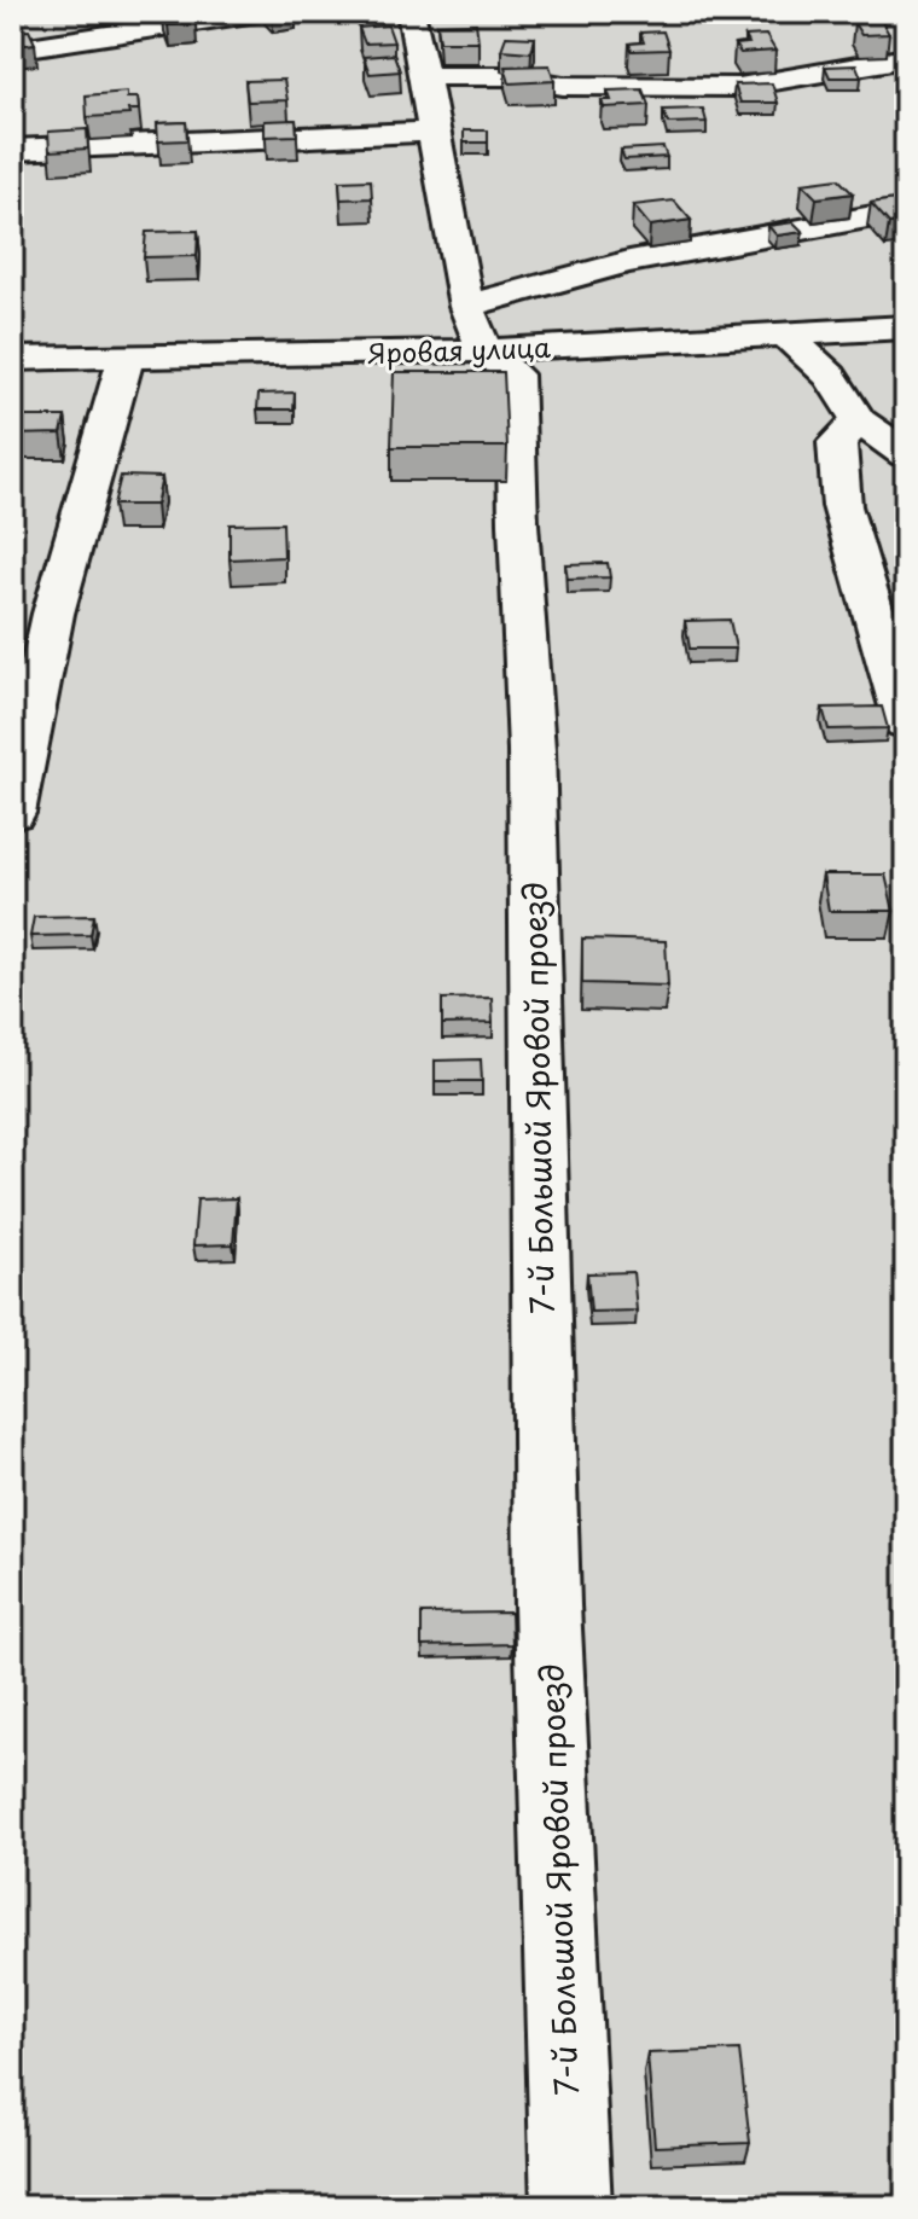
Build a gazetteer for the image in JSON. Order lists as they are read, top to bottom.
{
  "streets": {
    "street": ["Яровая улица", "7-й Большой Яровой проезд"]
  },
  "crossings": [
    ["Яровая улица", "7-й Большой Яровой проезд"]
  ]
}
